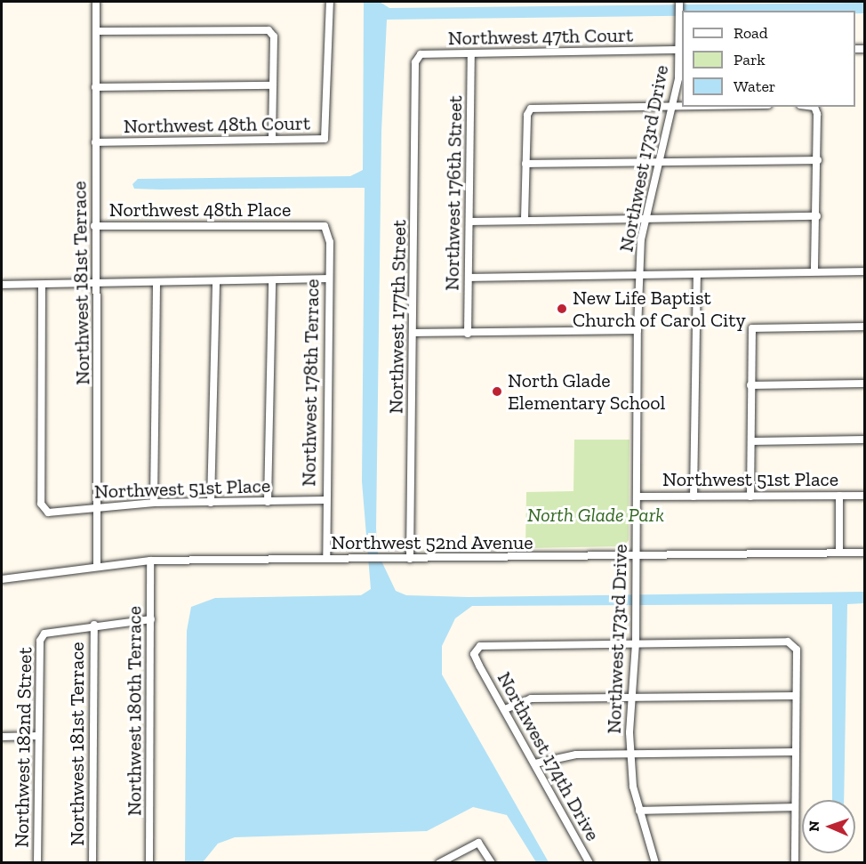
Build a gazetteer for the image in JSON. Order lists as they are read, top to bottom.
{
  "streets": {
    "street": [
      "Northwest 47th Court",
      "Northwest 48th Court",
      "Northwest 173rd Drive",
      "Northwest 176th Street",
      "Northwest 48th Place",
      "Northwest 181st Terrace",
      "Northwest 177th Street",
      "Northwest 178th Terrace",
      "Northwest 51st Place",
      "Northwest 52nd Avenue",
      "Northwest 180th Terrace",
      "Northwest 182nd Street",
      "Northwest 174th Drive"
    ]
  },
  "crossings": [
    ["Northwest 47th Court", "Northwest 173rd Drive"],
    ["Northwest 47th Court", "Northwest 176th Street"],
    ["Northwest 47th Court", "Northwest 177th Street"],
    ["Northwest 48th Court", "Northwest 181st Terrace"],
    ["Northwest 173rd Drive", "Northwest 51st Place"],
    ["Northwest 173rd Drive", "Northwest 52nd Avenue"],
    ["Northwest 173rd Drive", "Northwest 174th Drive"],
    ["Northwest 48th Place", "Northwest 181st Terrace"],
    ["Northwest 48th Place", "Northwest 178th Terrace"],
    ["Northwest 181st Terrace", "Northwest 51st Place"],
    ["Northwest 181st Terrace", "Northwest 52nd Avenue"],
    ["Northwest 181st Terrace", "Northwest 182nd Street"],
    ["Northwest 177th Street", "Northwest 52nd Avenue"],
    ["Northwest 178th Terrace", "Northwest 51st Place"],
    ["Northwest 178th Terrace", "Northwest 52nd Avenue"],
    ["Northwest 52nd Avenue", "Northwest 180th Terrace"]
  ],
  "parks": ["North Glade Park"],
  "places": ["New Life Baptist Church of Carol City", "North Glade Elementary School"],
  "legend": ["Road", "Park", "Water"],
  "north": "left"
}
